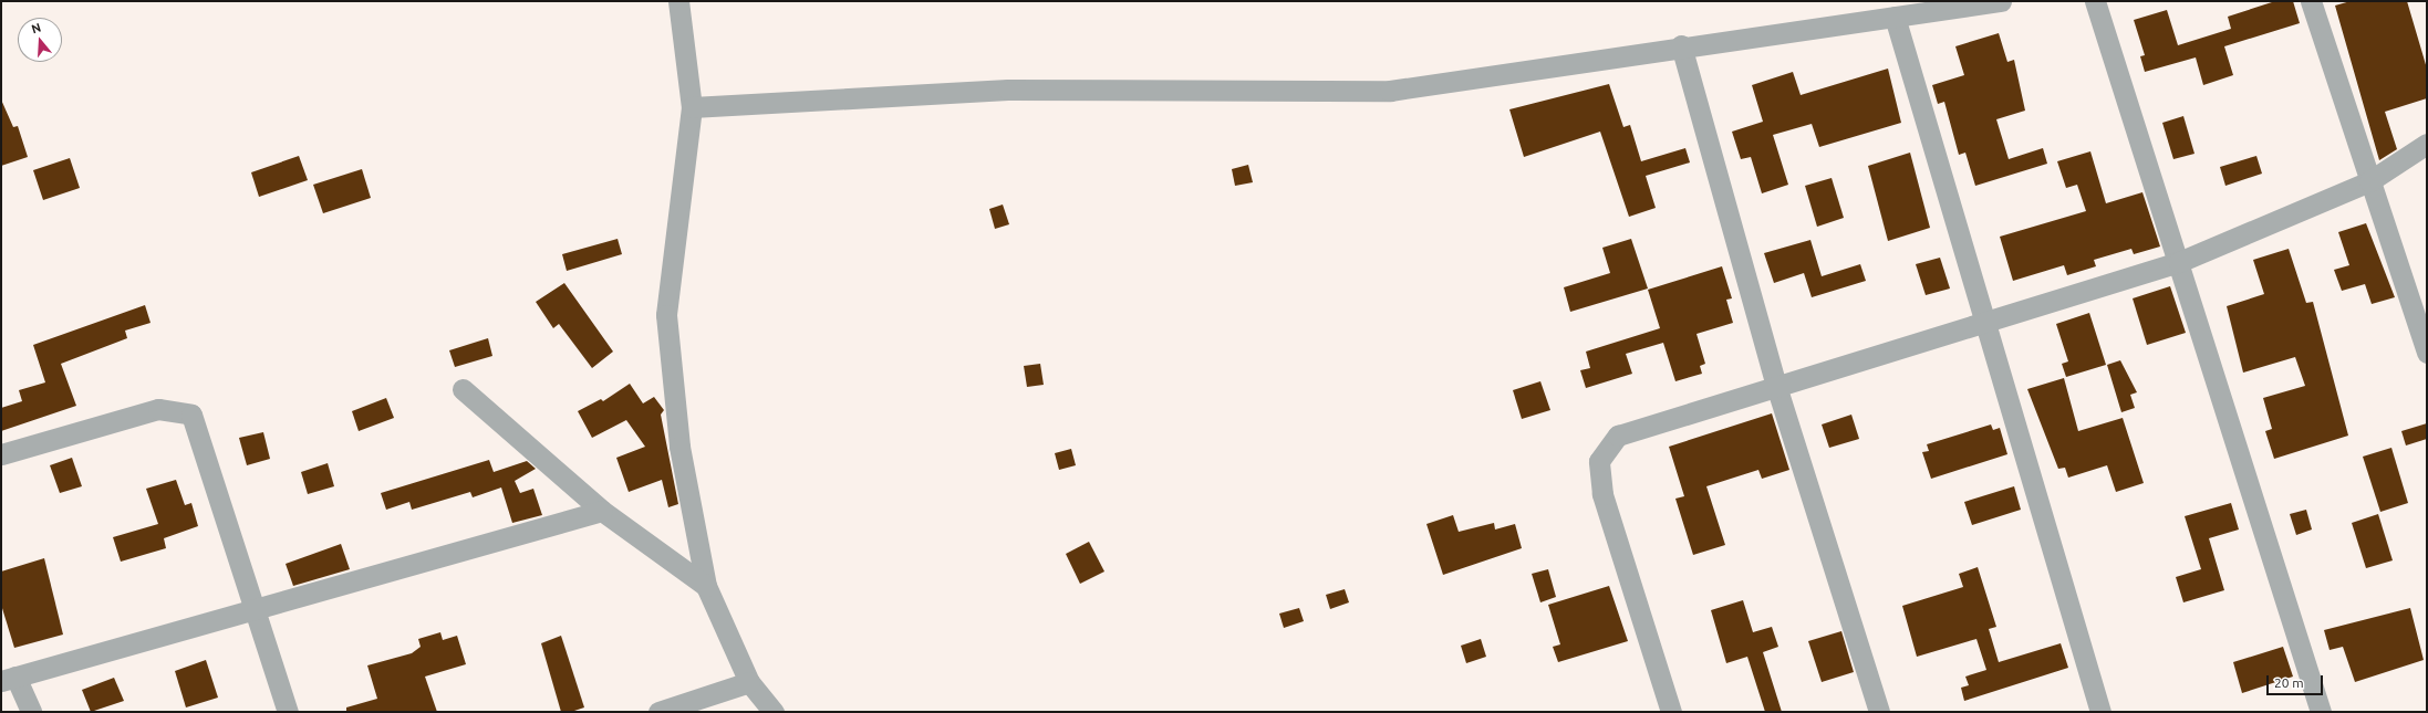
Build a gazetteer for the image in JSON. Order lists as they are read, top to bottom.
{
  "scale_bar": "20 m",
  "north": "top"
}
